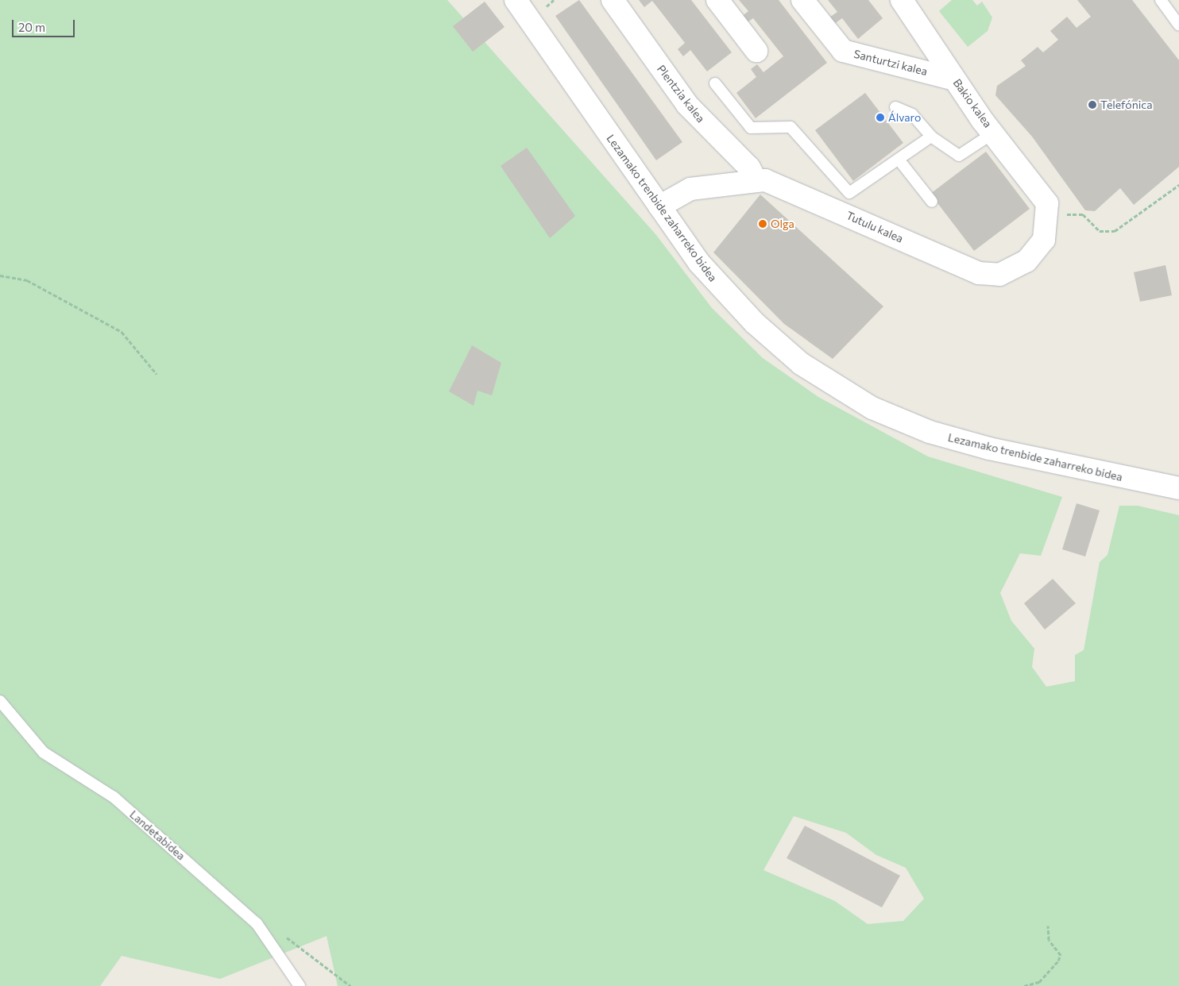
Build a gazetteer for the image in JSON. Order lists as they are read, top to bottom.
{
  "streets": {
    "street": [
      "Santurtzi kalea",
      "Plentzia kalea",
      "Bakio kalea",
      "Lezamako trenbide zaharreko bidea",
      "Tutulu kalea"
    ],
    "lane": ["Landetabidea"]
  },
  "crossings": [
    ["Santurtzi kalea", "Bakio kalea"],
    ["Plentzia kalea", "Tutulu kalea"],
    ["Bakio kalea", "Tutulu kalea"],
    ["Lezamako trenbide zaharreko bidea", "Tutulu kalea"]
  ],
  "places": ["Telefónica", "Álvaro", "Olga"],
  "scale_bar": "20 m"
}
